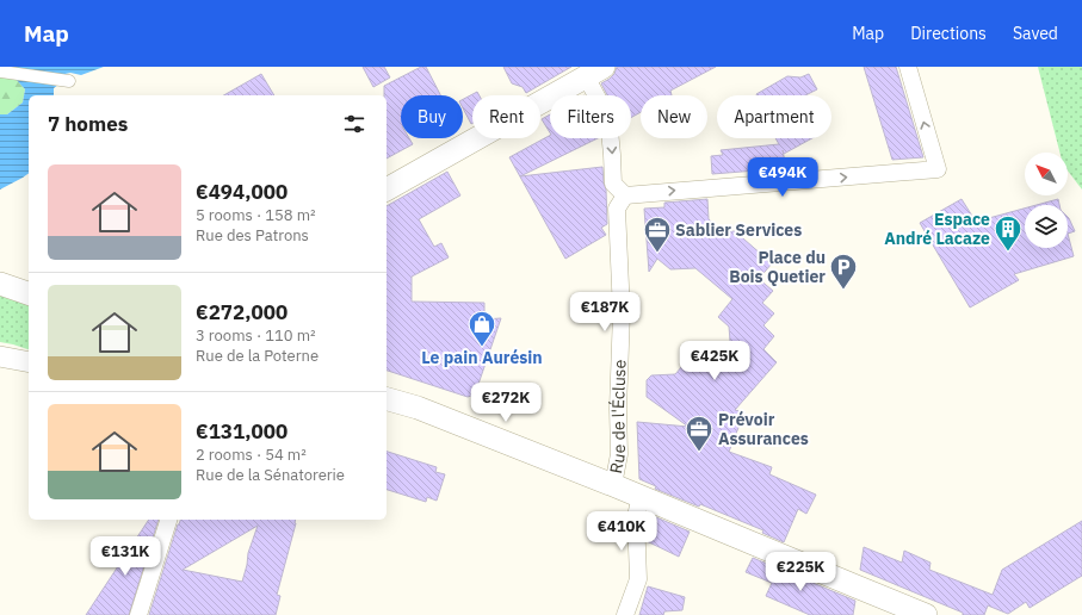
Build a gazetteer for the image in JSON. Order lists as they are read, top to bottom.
{
  "streets": {
    "street": ["Rue de l'Écluse"]
  },
  "places": {
    "building": ["Espace André Lacaze"],
    "office": ["Sablier Services", "Prévoir Assurances"],
    "parking": ["Place du Bois Quetier"],
    "shop": ["Le pain Aurésin"]
  },
  "north": "top left",
  "page": {
    "header": "Map",
    "nav": ["Map", "Directions", "Saved"],
    "chip": [
      "Buy",
      "Rent",
      "Filters",
      "New",
      "Apartment"
    ],
    "heading": "7 homes",
    "list": [
      {
        "name": "€494,000",
        "note": "5 rooms · 158 m² · Rue des Patrons"
      },
      {
        "name": "€272,000",
        "note": "3 rooms · 110 m² · Rue de la Poterne"
      },
      {
        "name": "€131,000",
        "note": "2 rooms · 54 m² · Rue de la Sénatorerie"
      }
    ],
    "price": [
      "€494K",
      "€187K",
      "€425K",
      "€272K",
      "€410K",
      "€131K",
      "€225K"
    ]
  }
}
